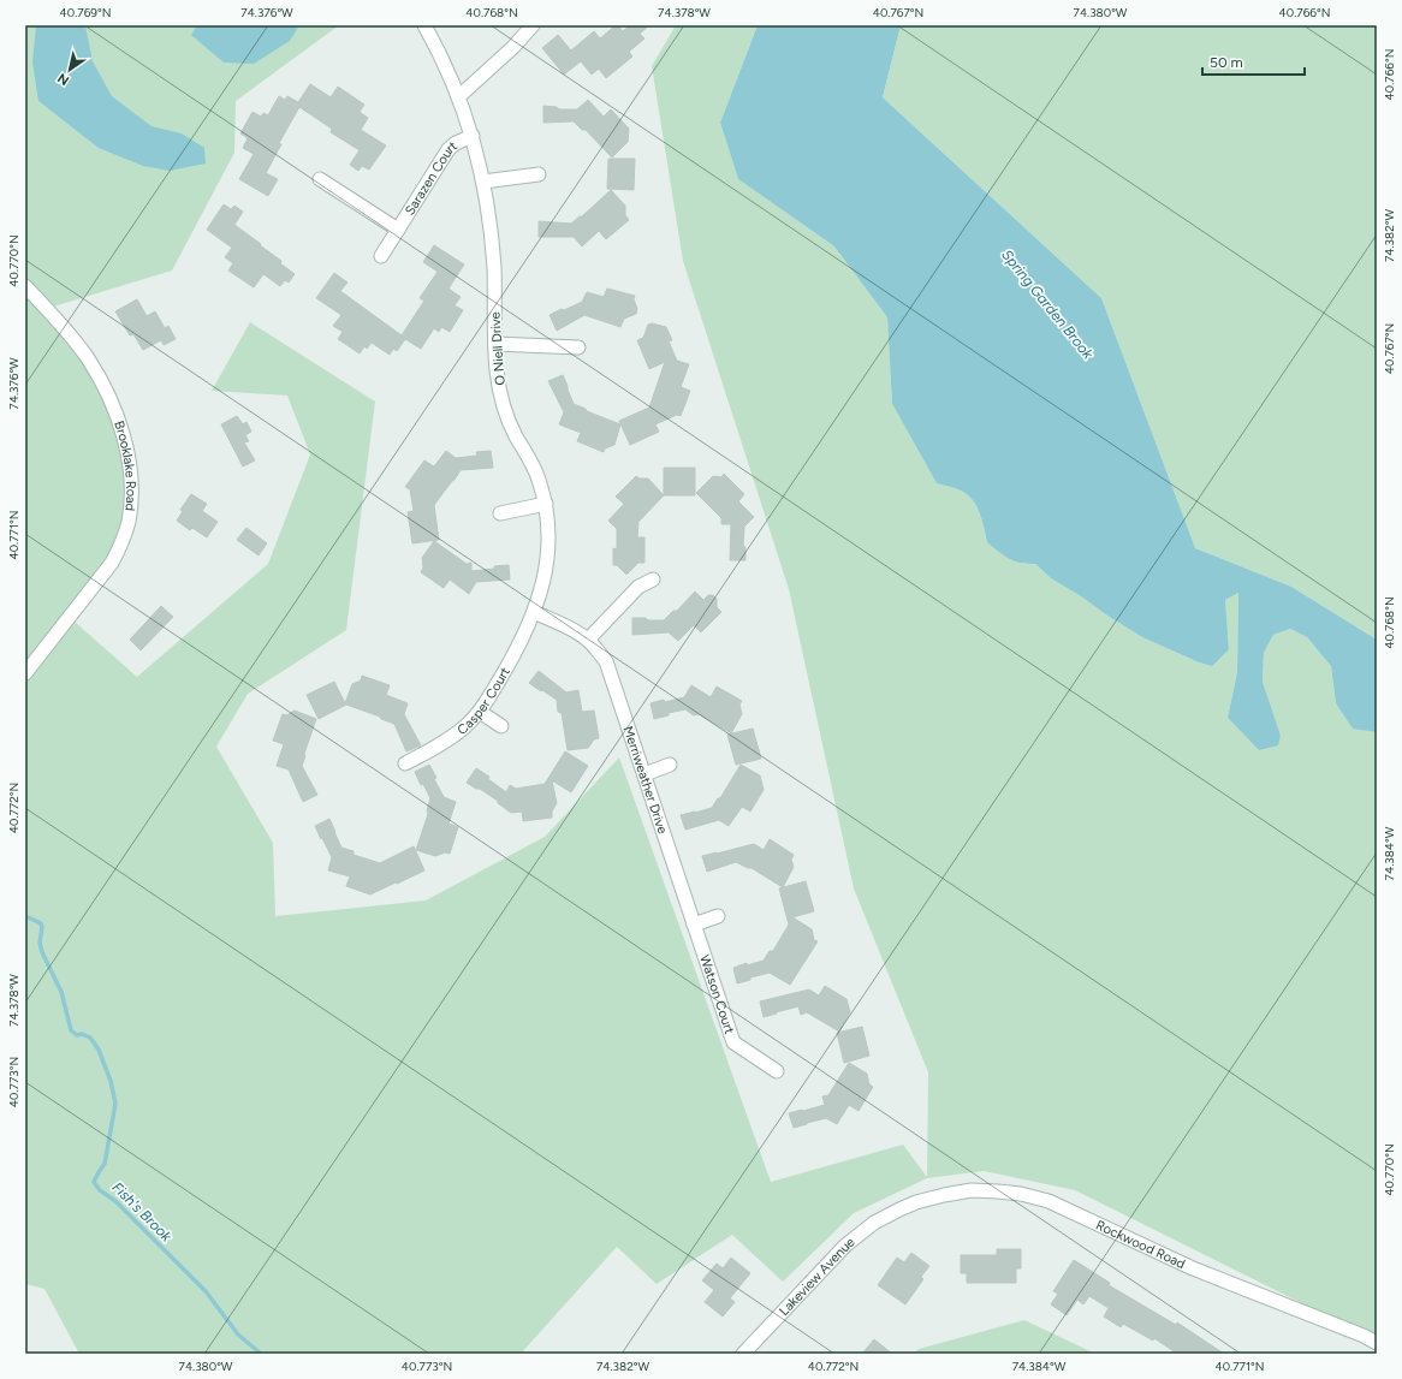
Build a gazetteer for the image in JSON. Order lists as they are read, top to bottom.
{
  "streets": {
    "street": [
      "Sarazen Court",
      "O Niell Drive",
      "Brooklake Road",
      "Casper Court",
      "Merriweather Drive",
      "Watson Court",
      "Rockwood Road",
      "Lakeview Avenue"
    ]
  },
  "crossings": [
    ["Sarazen Court", "O Niell Drive"],
    ["O Niell Drive", "Casper Court"],
    ["Merriweather Drive", "Watson Court"],
    ["Rockwood Road", "Lakeview Avenue"]
  ],
  "water": ["Spring Garden Brook", "Fish's Brook"],
  "scale_bar": "50 m",
  "north": "bottom left",
  "coordinates": [
    "40.769°N",
    "74.376°W",
    "40.768°N",
    "74.378°W",
    "40.767°N",
    "74.380°W",
    "40.766°N",
    "74.382°W",
    "40.770°N",
    "40.771°N",
    "40.772°N",
    "74.384°W",
    "40.773°N"
  ]
}
